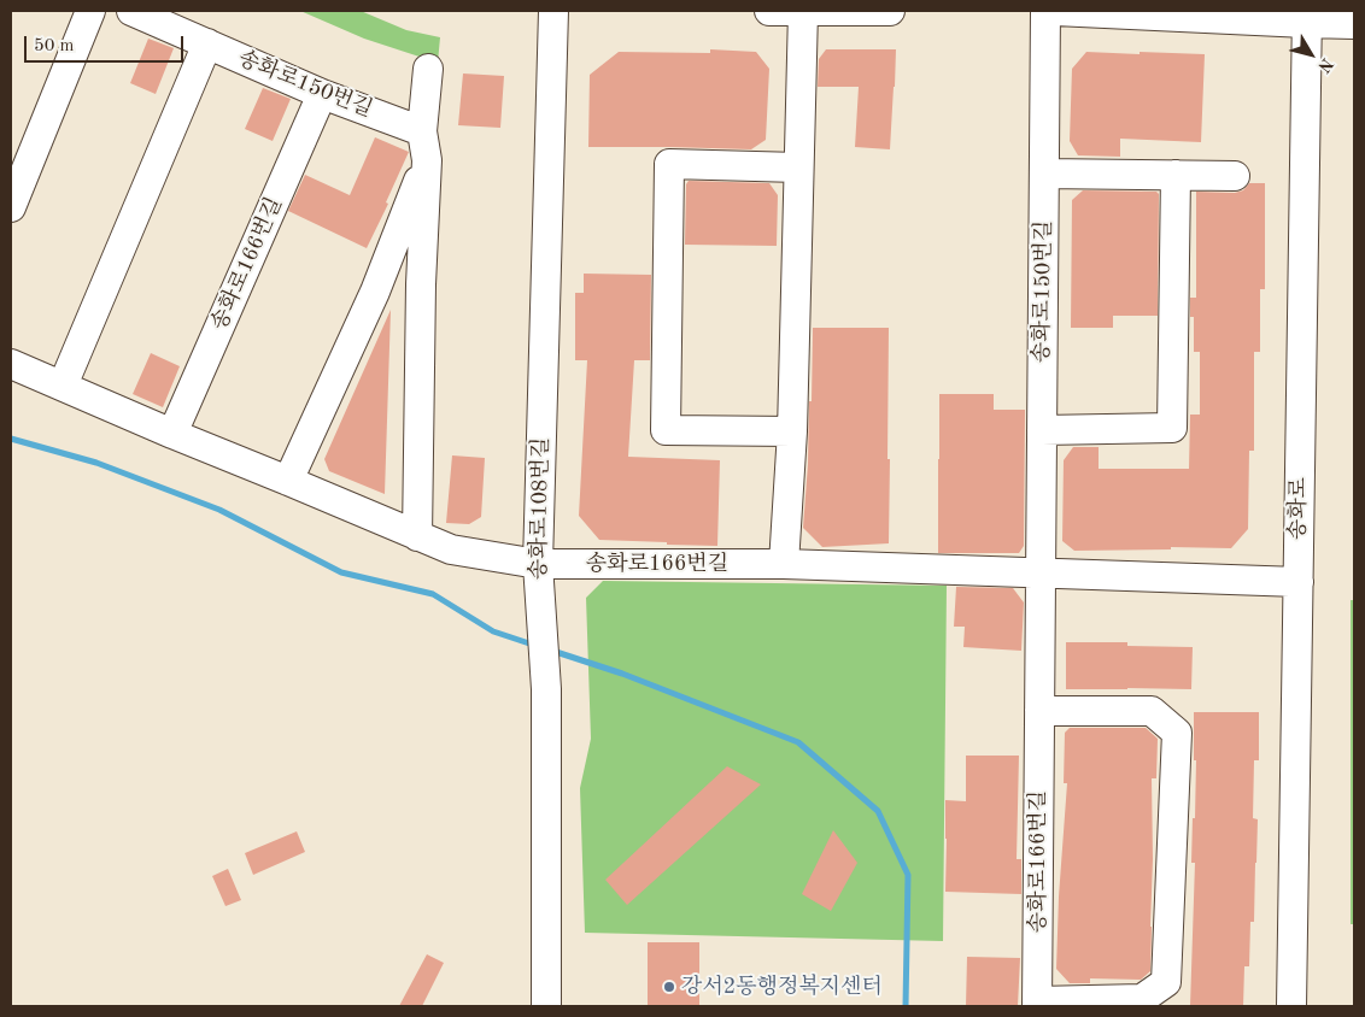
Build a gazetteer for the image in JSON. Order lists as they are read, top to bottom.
{
  "streets": {
    "street": [
      "송화로150번길",
      "송화로166번길",
      "송화로108번길",
      "송화로"
    ]
  },
  "crossings": [
    ["송화로150번길", "송화로166번길"],
    ["송화로166번길", "송화로108번길"],
    ["송화로166번길", "송화로"]
  ],
  "places": ["강서2동행정복지센터"],
  "scale_bar": "50 m",
  "north": "bottom right"
}
